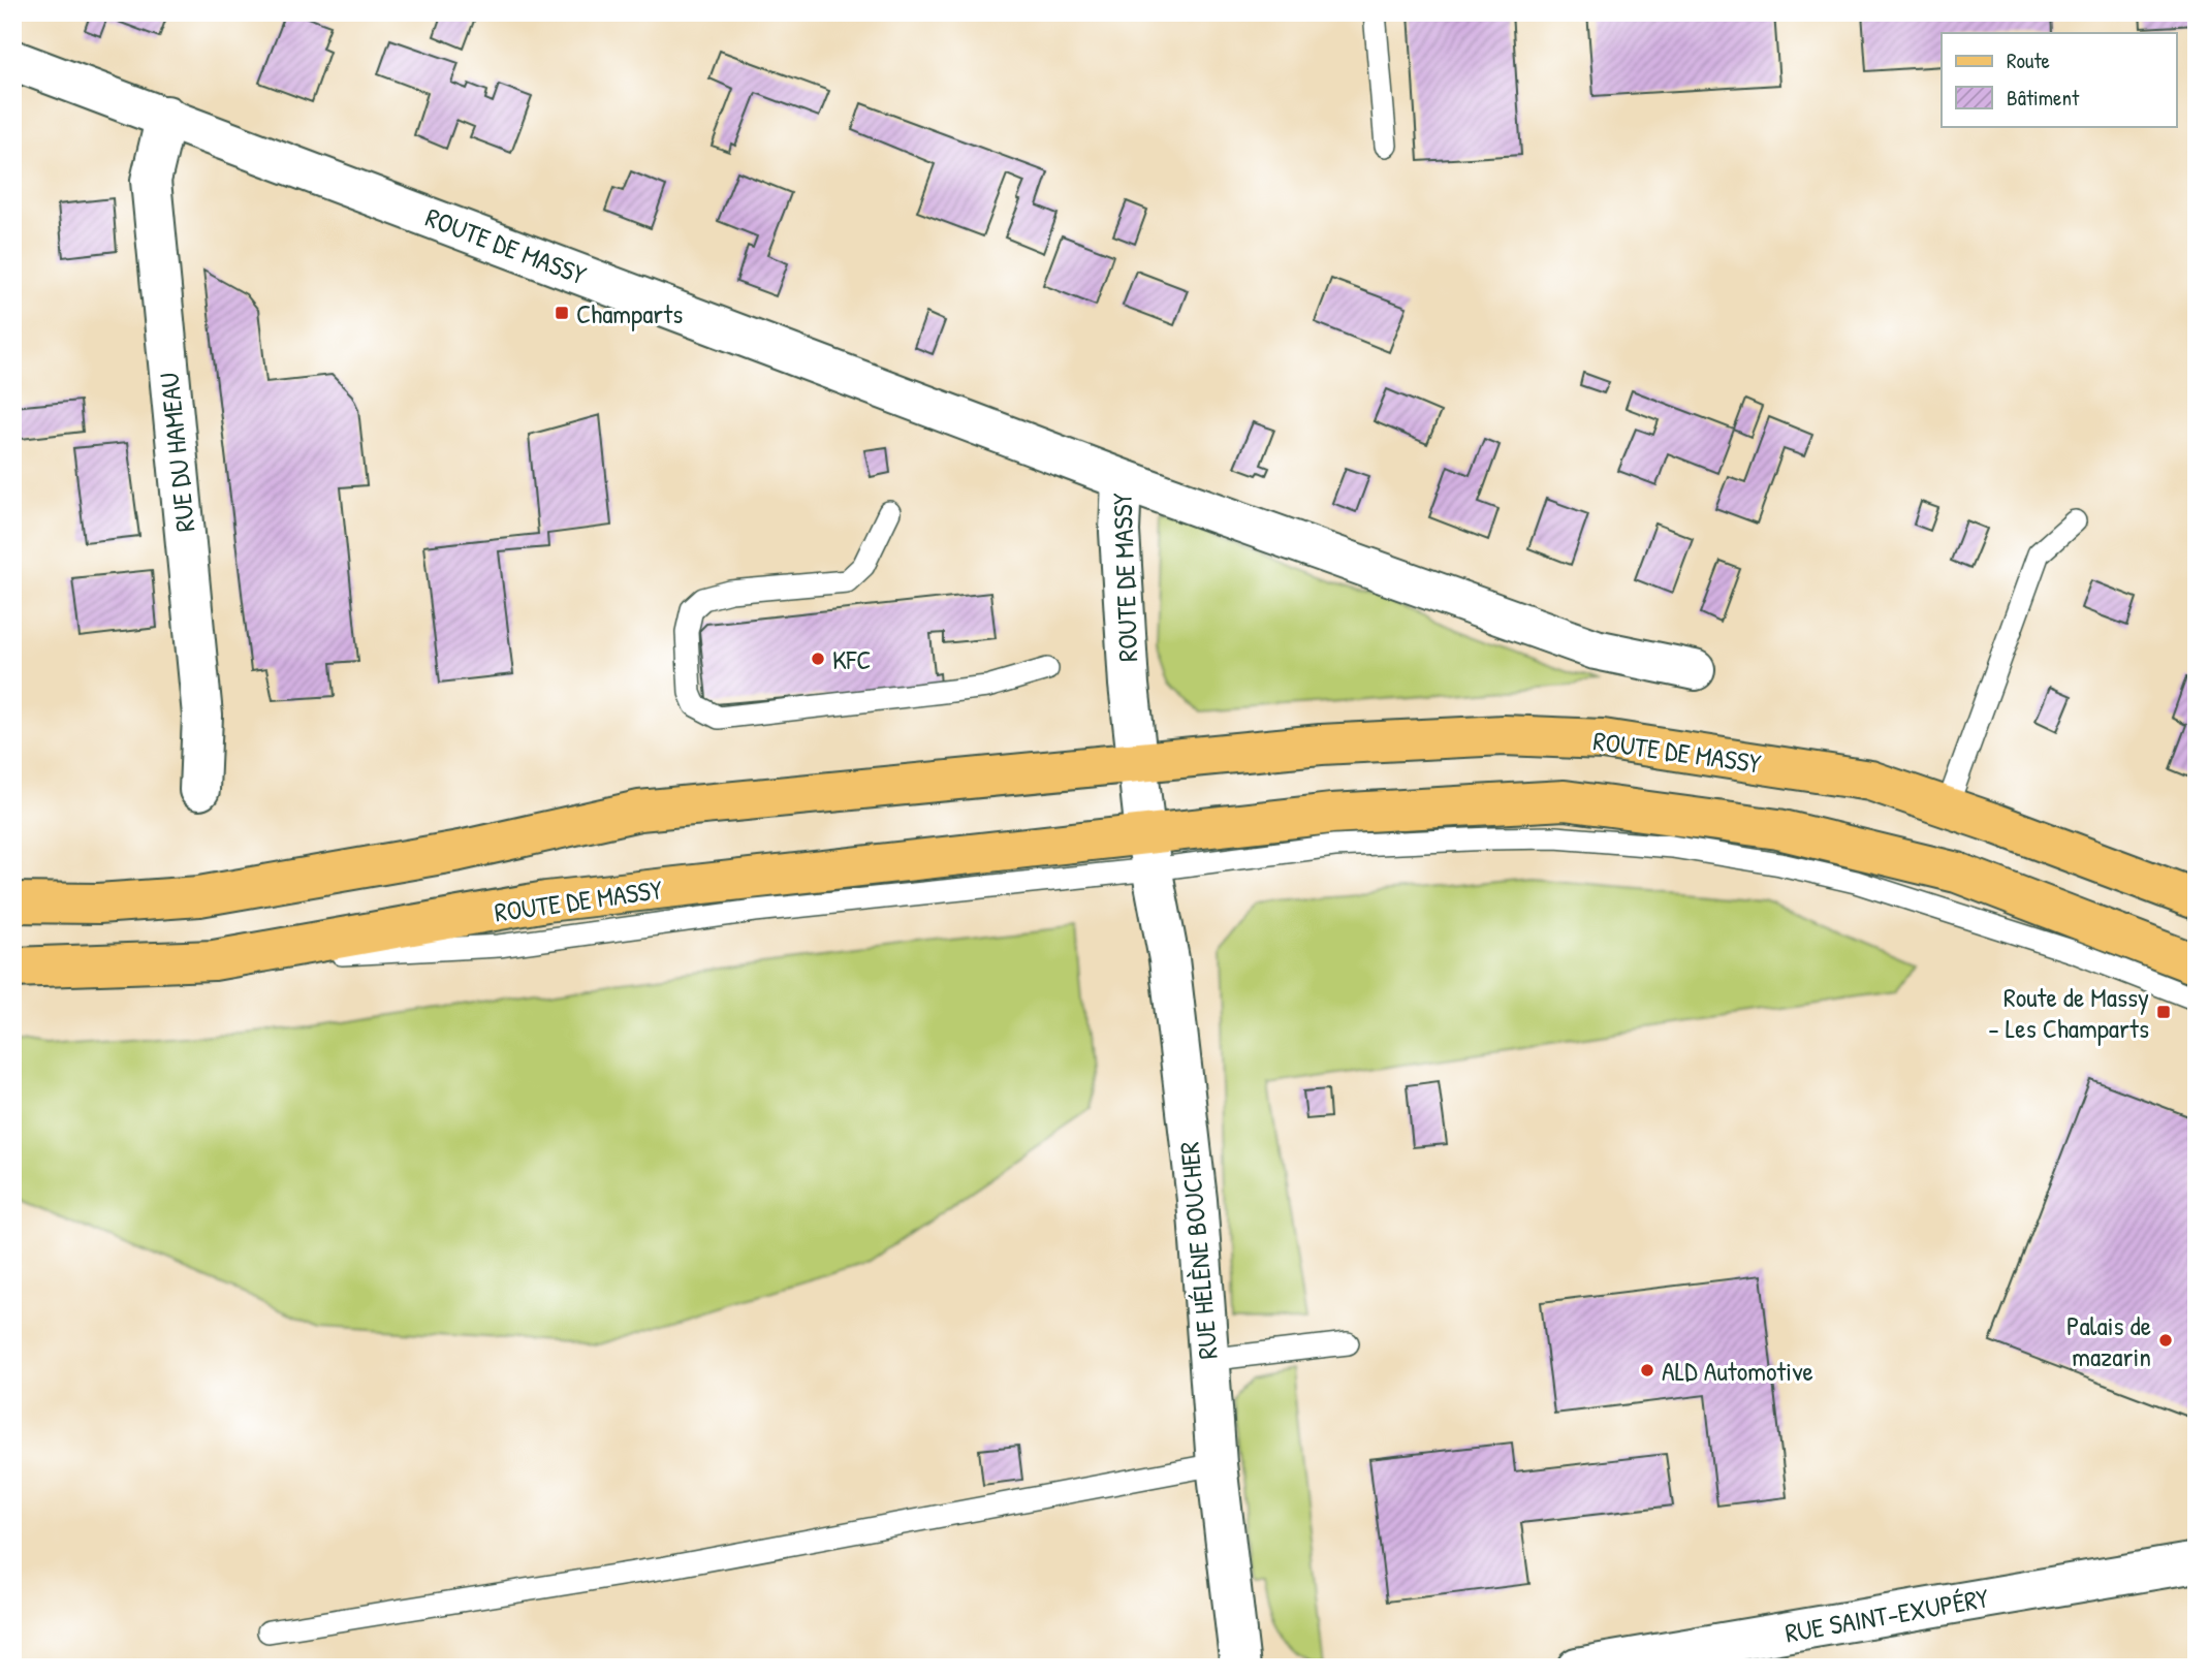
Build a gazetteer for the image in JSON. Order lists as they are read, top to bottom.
{
  "streets": {
    "main road": ["ROUTE DE MASSY"],
    "street": ["RUE DU HAMEAU", "RUE HÉLÈNE BOUCHER", "RUE SAINT-EXUPÉRY"]
  },
  "crossings": [
    ["ROUTE DE MASSY", "RUE DU HAMEAU"],
    ["ROUTE DE MASSY", "RUE HÉLÈNE BOUCHER"]
  ],
  "places": {
    "transit": ["Champarts", "Route de Massy - Les Champarts"],
    "other": ["KFC", "Palais de mazarin", "ALD Automotive"]
  },
  "legend": ["Route", "Bâtiment"]
}
